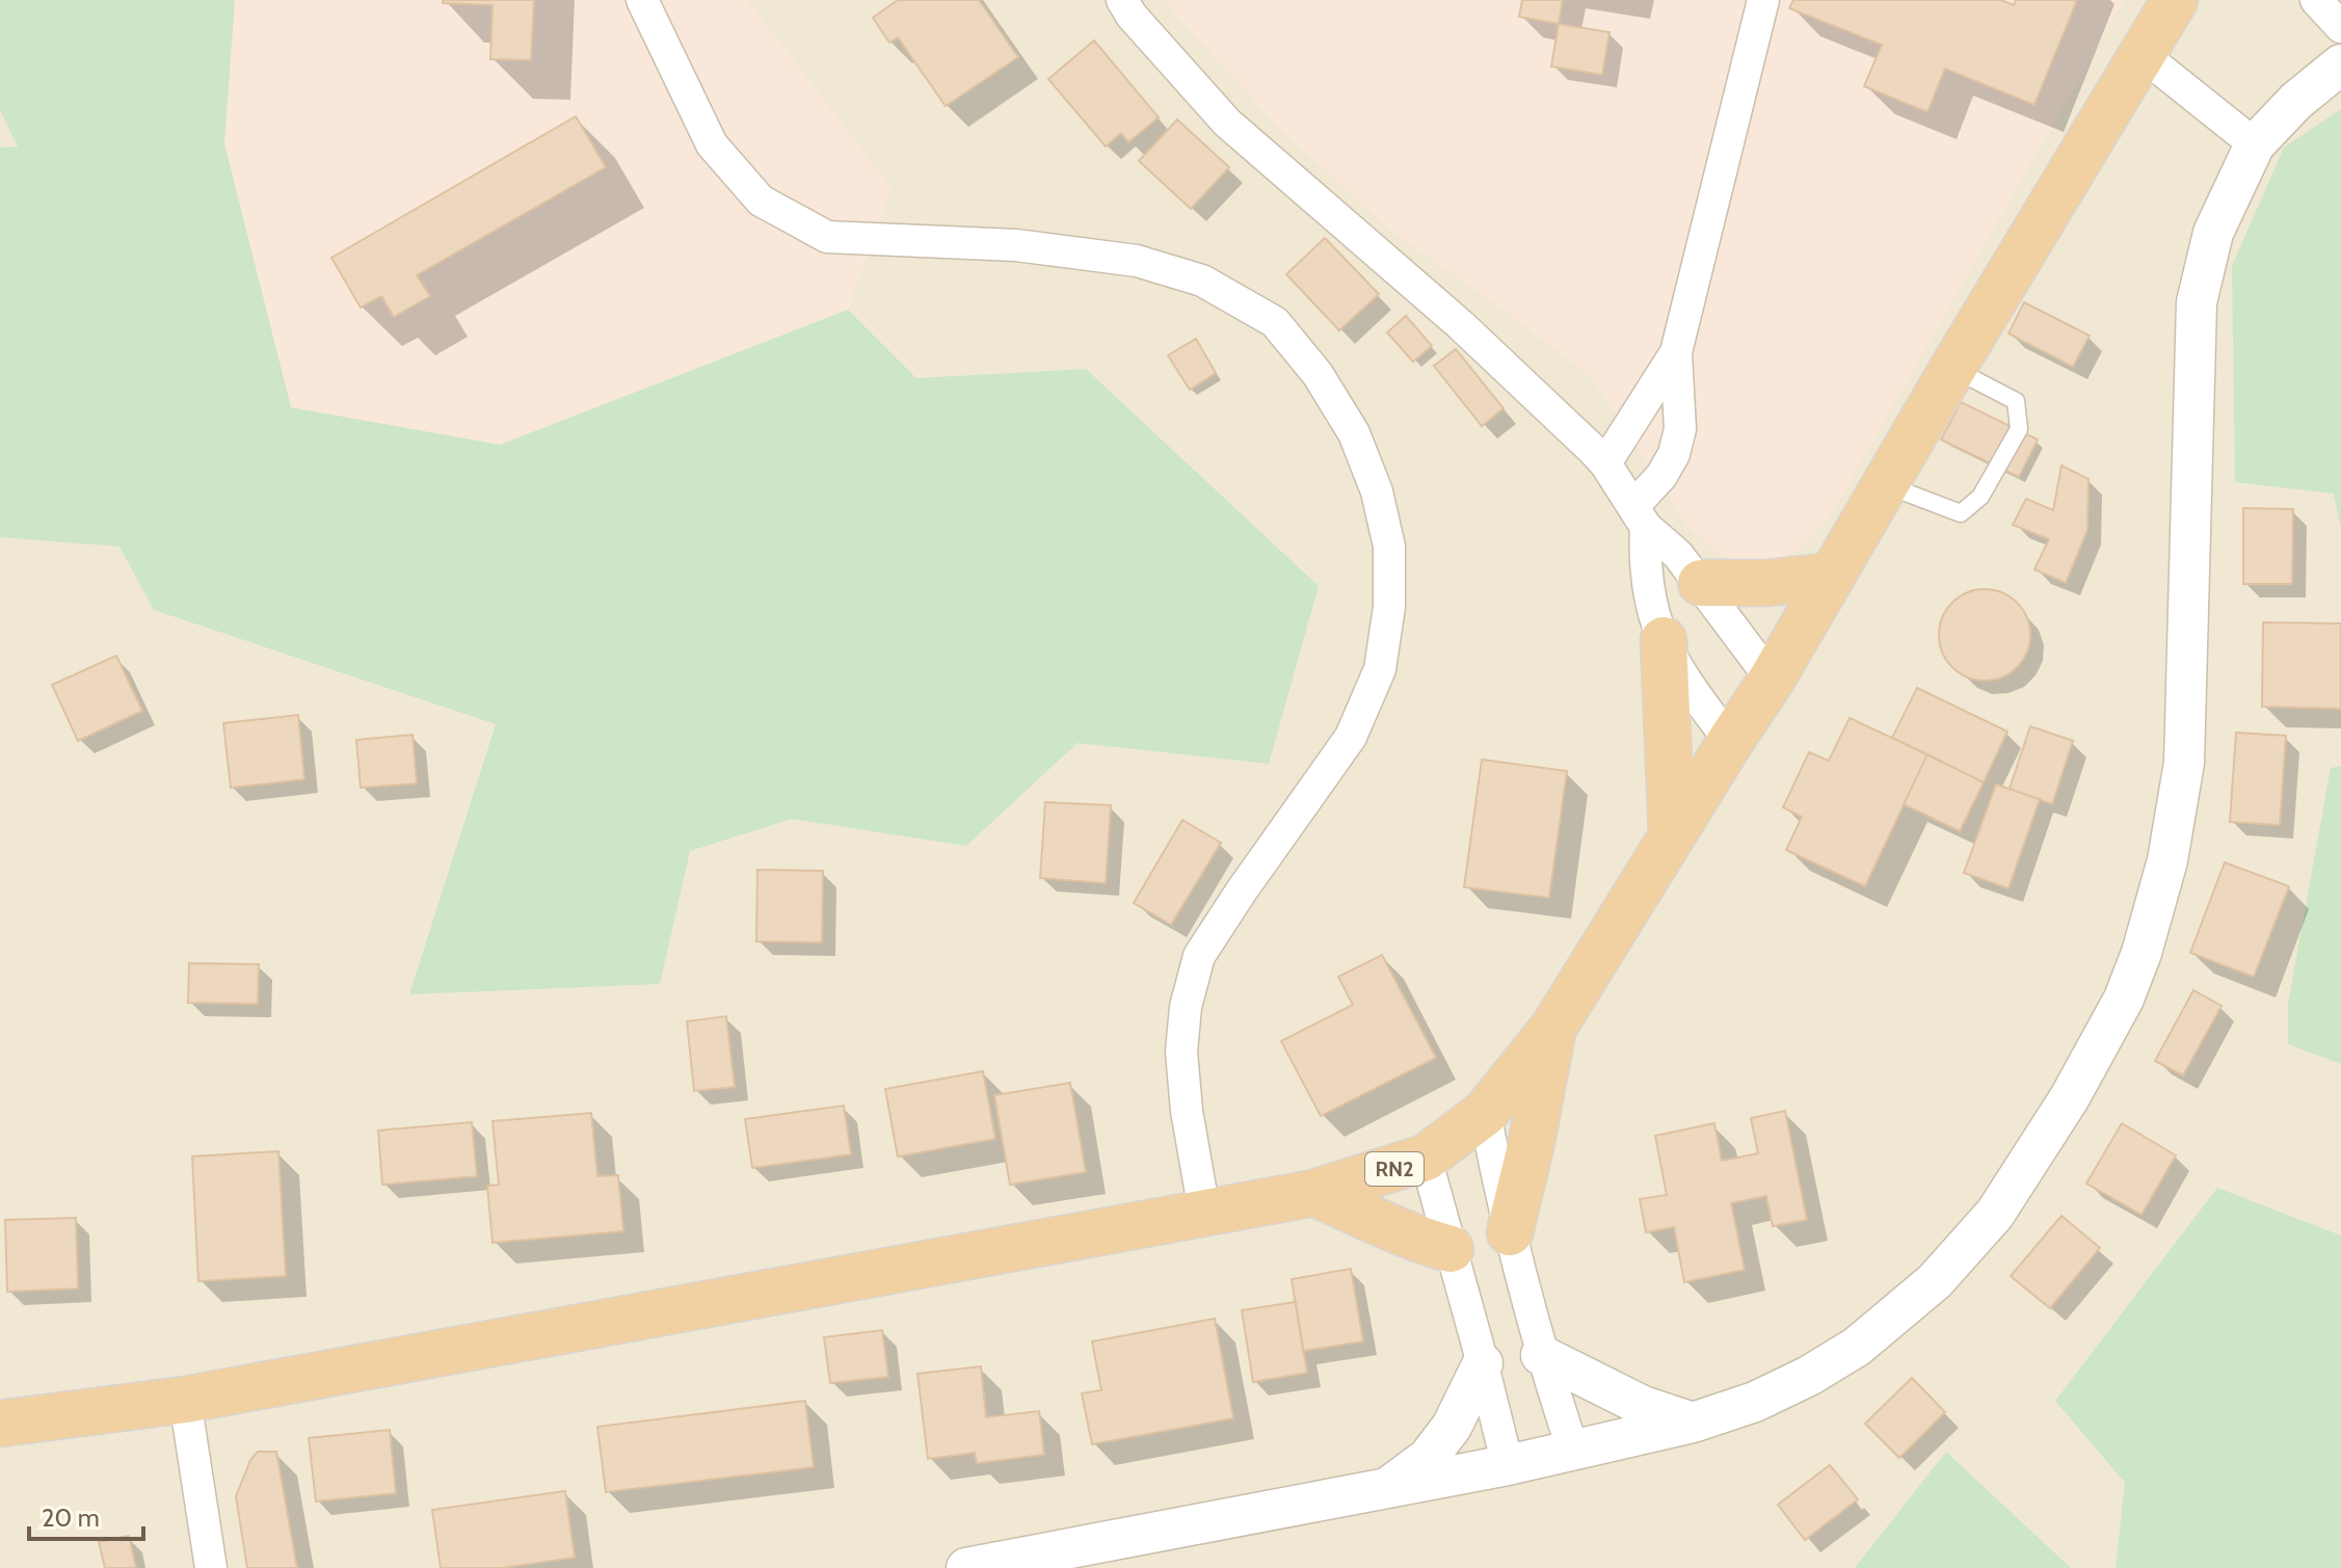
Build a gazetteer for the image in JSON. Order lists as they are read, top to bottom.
{
  "streets": {
    "highway": ["RN2"]
  },
  "scale_bar": "20 m"
}
